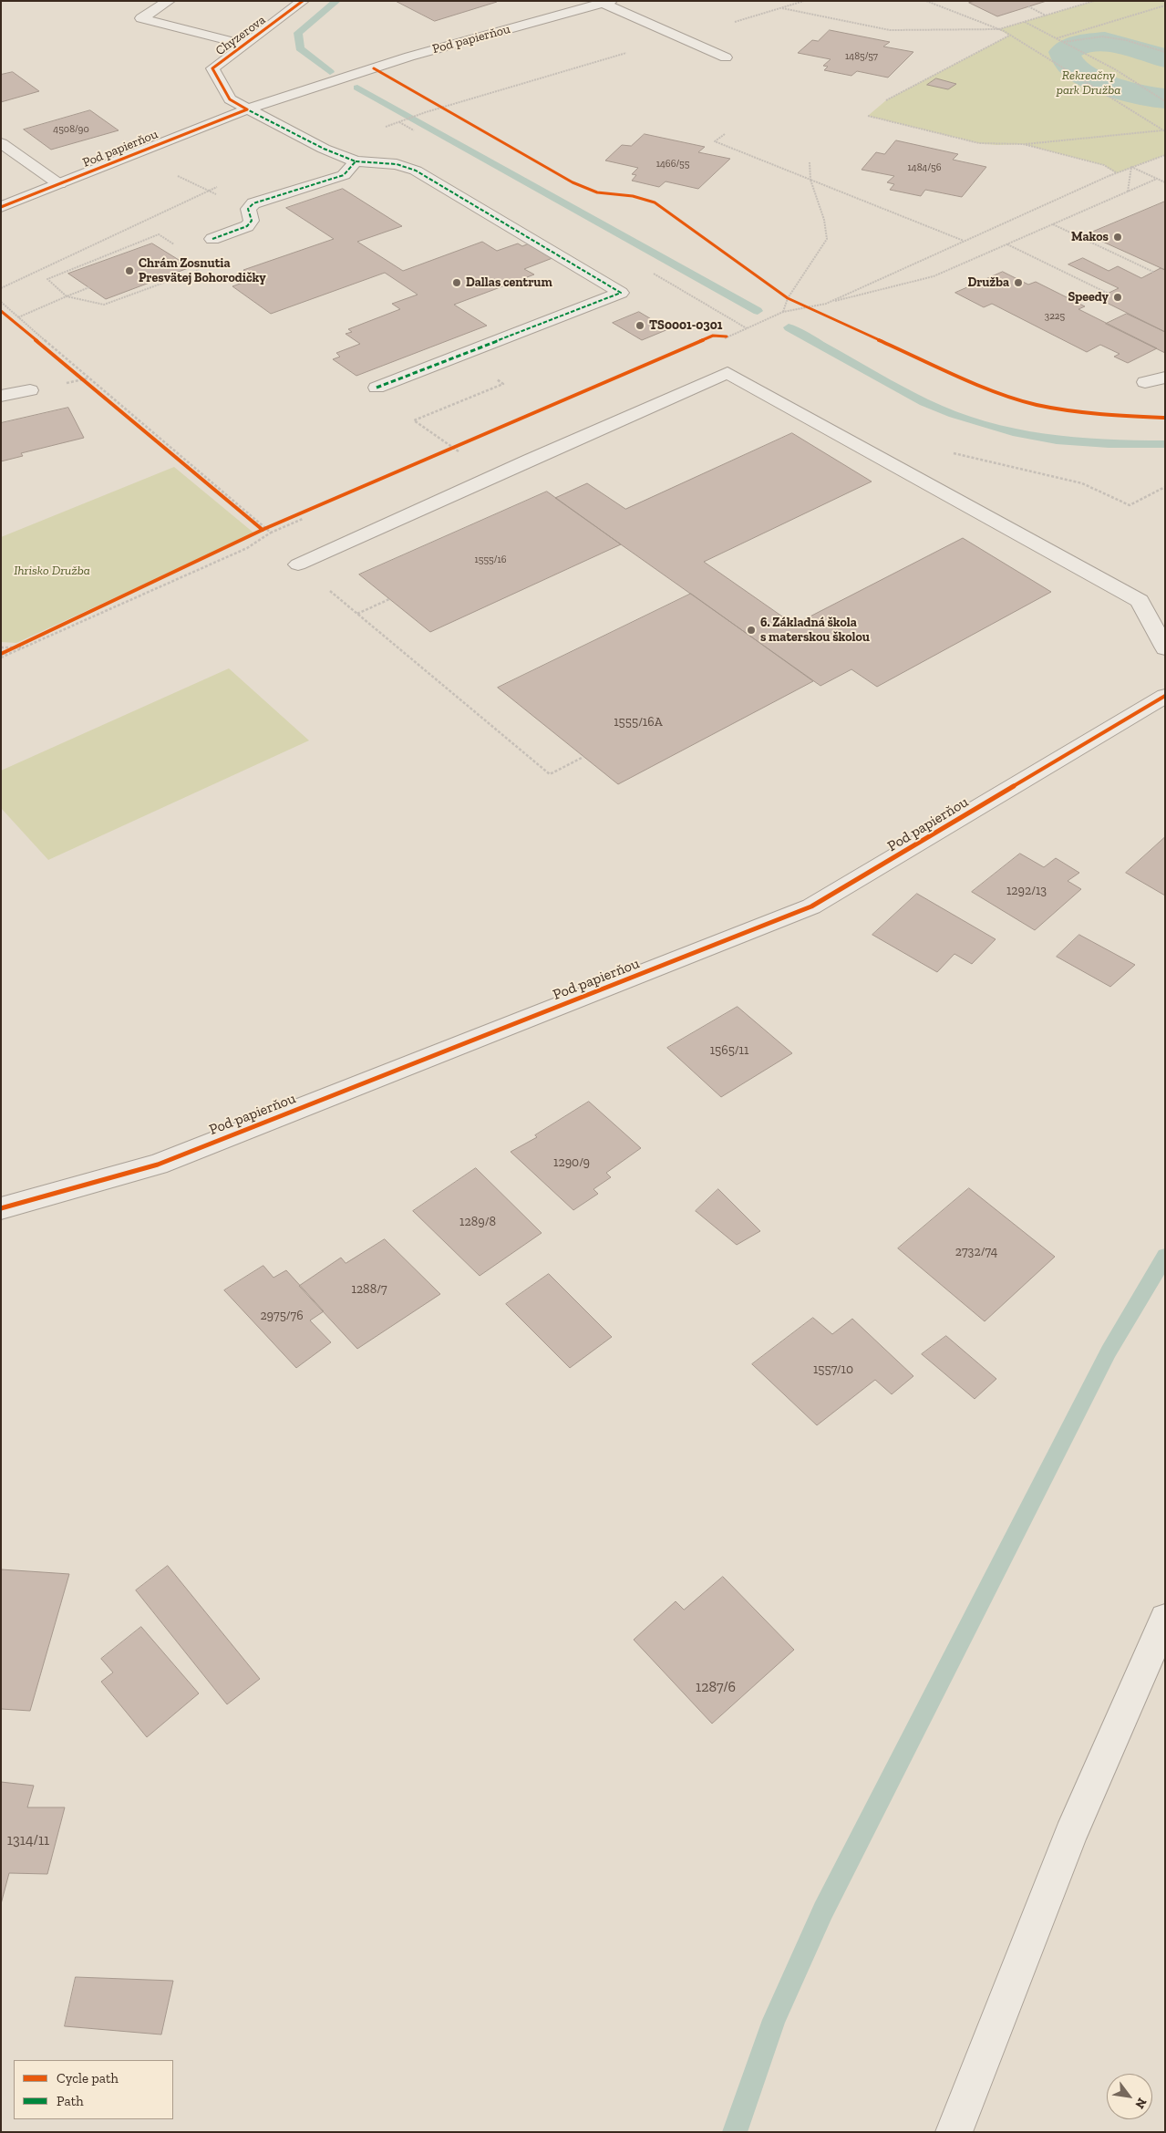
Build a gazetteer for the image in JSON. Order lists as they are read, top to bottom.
{
  "streets": {
    "street": ["Chyzerova", "Pod papierňou"]
  },
  "crossings": [
    ["Chyzerova", "Pod papierňou"]
  ],
  "parks": ["Rekreačny park Družba", "Ihrisko Družba"],
  "places": [
    "Makos",
    "Chrám Zosnutia Presvätej Bohorodičky",
    "Dallas centrum",
    "Družba",
    "Speedy",
    "TS0001-0301",
    "6. Základná škola s materskou školou"
  ],
  "house_numbers": [
    "1485/57",
    "4508/90",
    "1466/55",
    "1484/56",
    "3225",
    "1555/16",
    "1555/16A",
    "1292/13",
    "1565/11",
    "1290/9",
    "1289/8",
    "2732/74",
    "1288/7",
    "2975/76",
    "1557/10",
    "1287/6",
    "1314/11"
  ],
  "legend": ["Cycle path", "Path"],
  "north": "bottom right"
}
